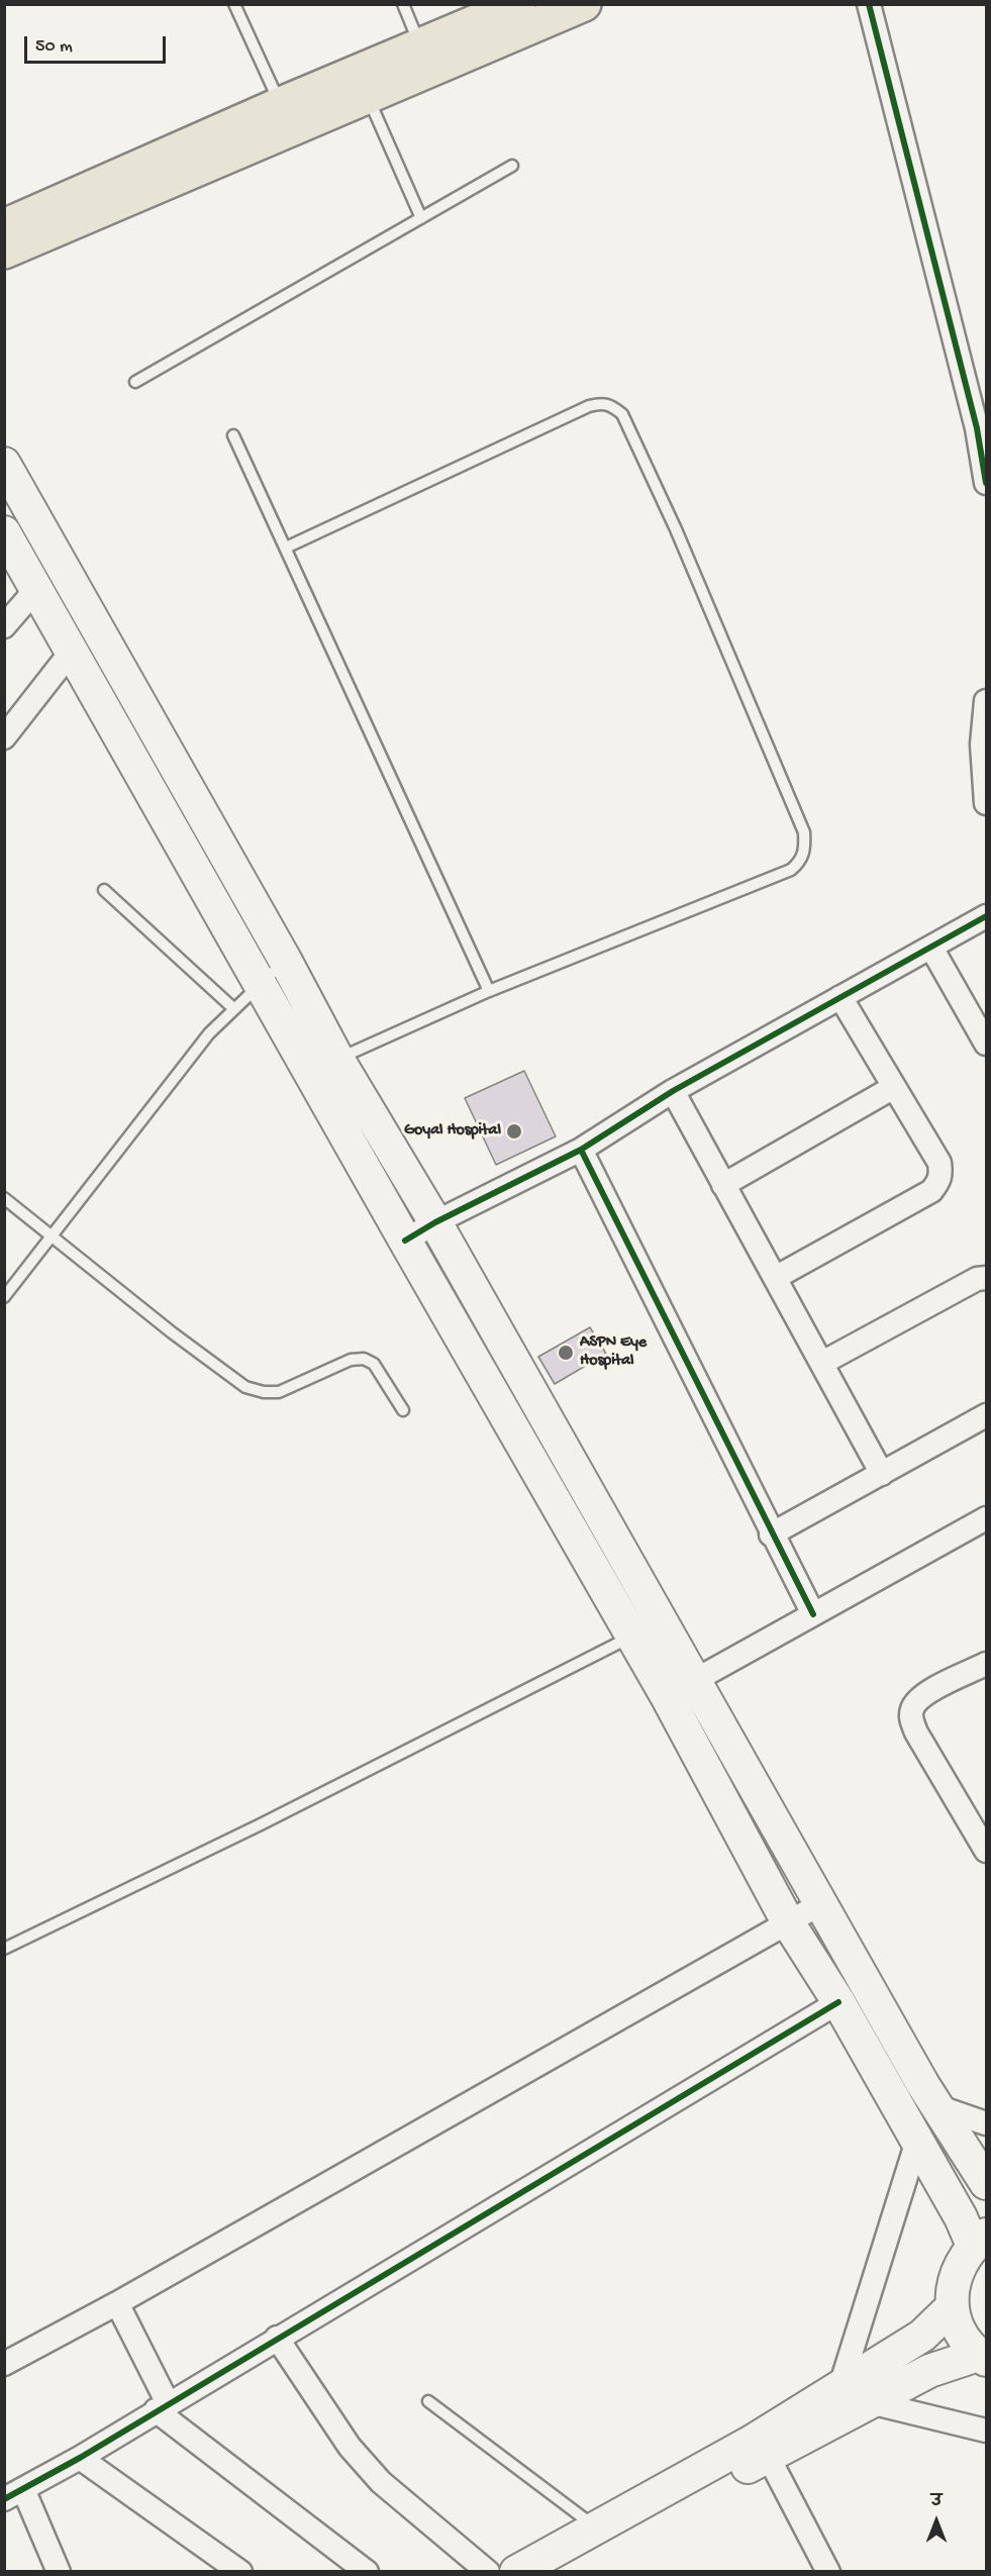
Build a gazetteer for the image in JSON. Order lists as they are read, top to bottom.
{
  "places": ["Goyal Hospital", "ASPN Eye Hospital"],
  "scale_bar": "50 m",
  "north": "top"
}
